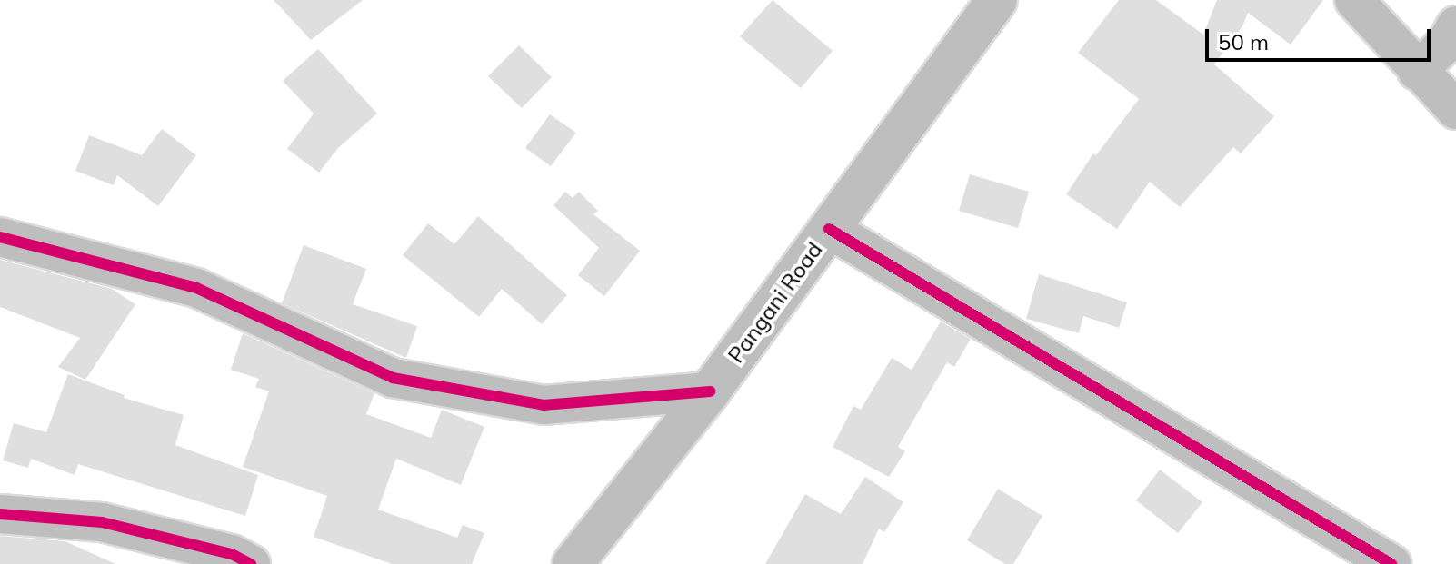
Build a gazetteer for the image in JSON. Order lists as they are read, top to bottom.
{
  "streets": {
    "main road": ["Pangani Road"]
  },
  "scale_bar": "50 m"
}
